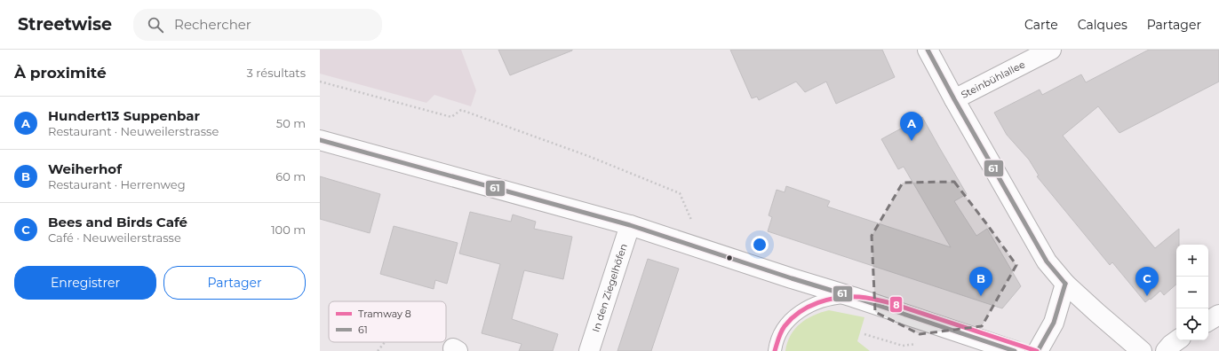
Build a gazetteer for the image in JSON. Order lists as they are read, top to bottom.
{
  "streets": {
    "street": ["Steinbühlallee", "In den Ziegelhöfen"]
  },
  "lines": ["transit line 61", "tram line 8"],
  "legend": ["Tramway 8", "61"],
  "page": {
    "header": "Streetwise",
    "search": "Rechercher",
    "nav": ["Carte", "Calques", "Partager"],
    "heading": ["À proximité", "3 résultats"],
    "list": [
      {
        "mark": "A",
        "name": "Hundert13 Suppenbar",
        "note": "Restaurant · Neuweilerstrasse",
        "value": "50 m"
      },
      {
        "mark": "B",
        "name": "Weiherhof",
        "note": "Restaurant · Herrenweg",
        "value": "60 m"
      },
      {
        "mark": "C",
        "name": "Bees and Birds Café",
        "note": "Café · Neuweilerstrasse",
        "value": "100 m"
      }
    ],
    "pins": ["A", "B", "C"],
    "map_buttons": ["+", "−"],
    "buttons": ["Enregistrer", "Partager"]
  }
}
